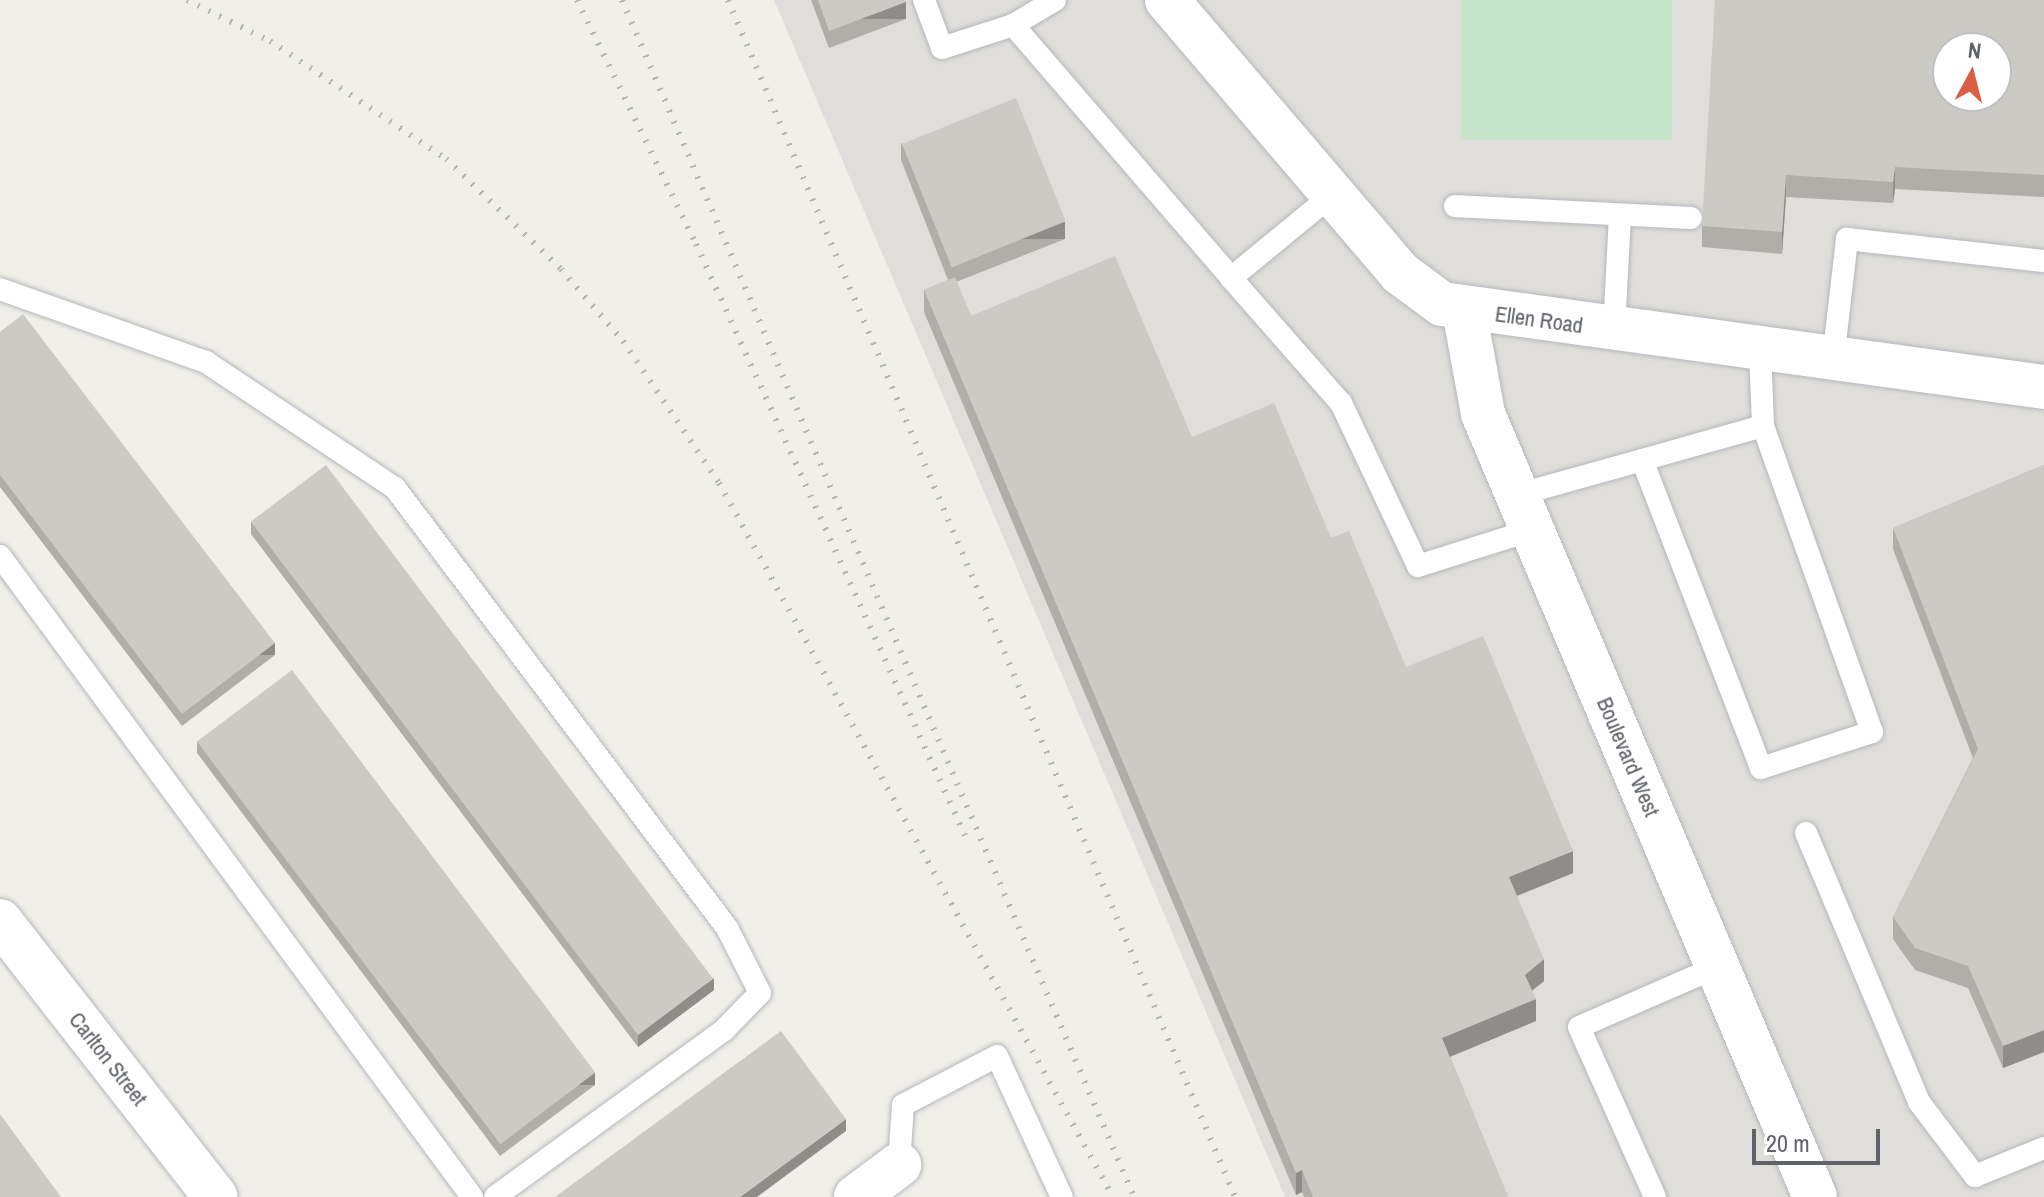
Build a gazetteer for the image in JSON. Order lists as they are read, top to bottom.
{
  "streets": {
    "street": ["Ellen Road", "Boulevard West", "Carlton Street"]
  },
  "crossings": [
    ["Ellen Road", "Boulevard West"]
  ],
  "scale_bar": "20 m",
  "north": "top"
}
